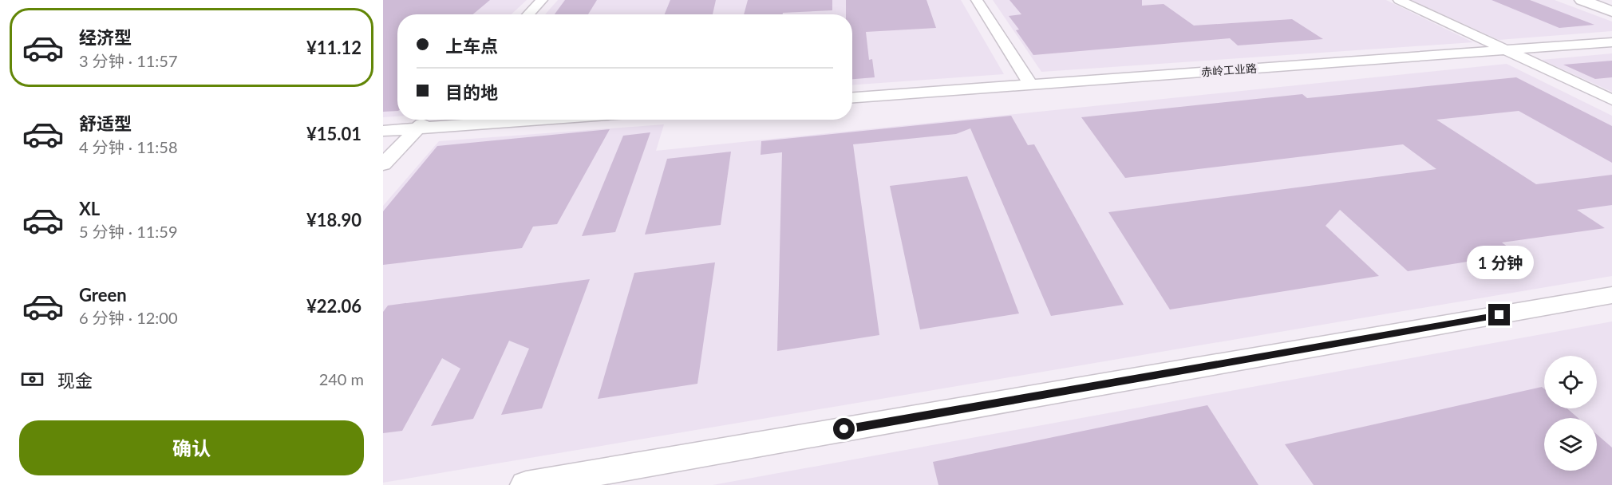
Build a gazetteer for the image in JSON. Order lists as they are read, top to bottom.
{
  "streets": {
    "street": ["赤岭工业路"]
  },
  "page": {
    "list": [
      {
        "name": "经济型",
        "note": "3 分钟 · 11:57",
        "value": "¥11.12"
      },
      {
        "name": "舒适型",
        "note": "4 分钟 · 11:58",
        "value": "¥15.01"
      },
      {
        "name": "XL",
        "note": "5 分钟 · 11:59",
        "value": "¥18.90"
      },
      {
        "name": "Green",
        "note": "6 分钟 · 12:00",
        "value": "¥22.06"
      }
    ],
    "banner": ["上车点", "目的地"],
    "bubble": "1 分钟",
    "pay": ["现金", "240 m"],
    "buttons": "确认"
  }
}
